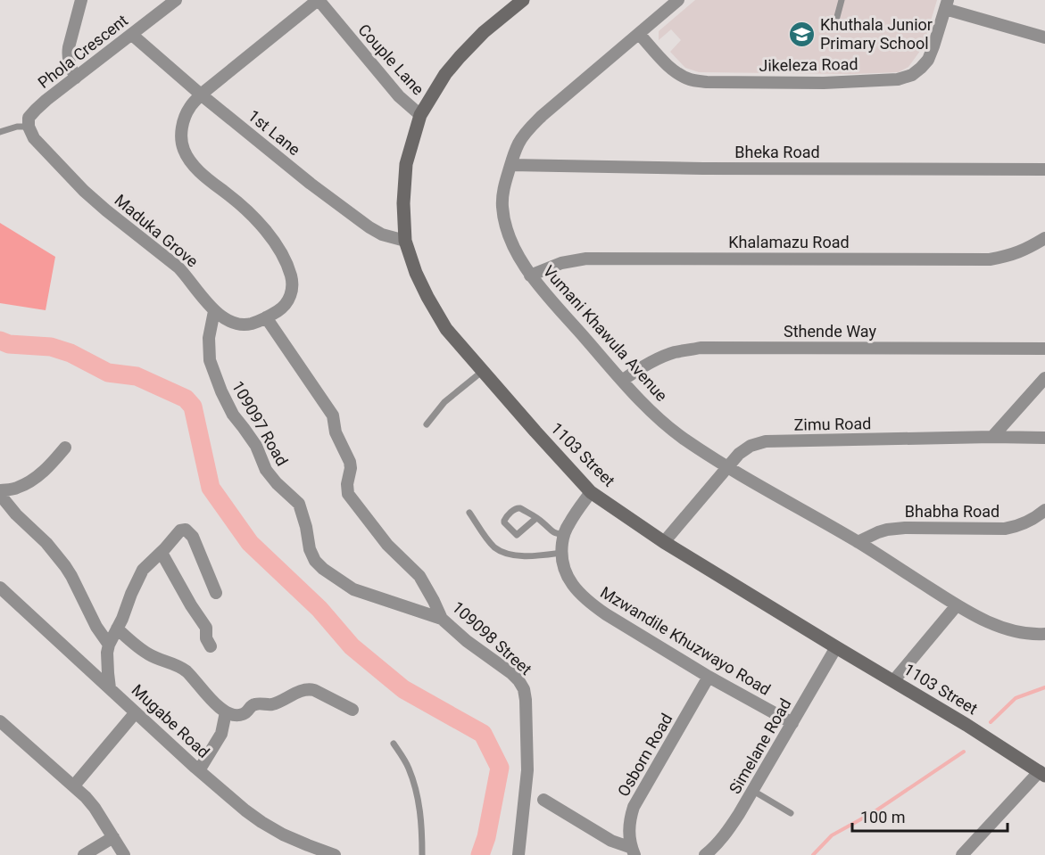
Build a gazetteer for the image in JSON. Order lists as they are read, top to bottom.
{
  "streets": {
    "street": [
      "Phola Crescent",
      "Couple Lane",
      "Jikeleza Road",
      "1st Lane",
      "Bheka Road",
      "Maduka Grove",
      "Khalamazu Road",
      "Sthende Way",
      "Vumani Khawula Avenue",
      "109097 Road",
      "Zimu Road",
      "1103 Street",
      "Bhabha Road",
      "109098 Street",
      "Mzwandile Khuzwayo Road",
      "Mugabe Road",
      "Simelane Road",
      "Osborn Road"
    ]
  },
  "crossings": [
    ["Phola Crescent", "1st Lane"],
    ["Phola Crescent", "Maduka Grove"],
    ["Couple Lane", "1103 Street"],
    ["Jikeleza Road", "Vumani Khawula Avenue"],
    ["1st Lane", "Maduka Grove"],
    ["1st Lane", "1103 Street"],
    ["Bheka Road", "Vumani Khawula Avenue"],
    ["Maduka Grove", "109097 Road"],
    ["Maduka Grove", "109098 Street"],
    ["Khalamazu Road", "Vumani Khawula Avenue"],
    ["Sthende Way", "Vumani Khawula Avenue"],
    ["Vumani Khawula Avenue", "Zimu Road"],
    ["Vumani Khawula Avenue", "Bhabha Road"],
    ["109097 Road", "109098 Street"],
    ["Zimu Road", "1103 Street"],
    ["1103 Street", "Mzwandile Khuzwayo Road"],
    ["1103 Street", "Simelane Road"],
    ["Mzwandile Khuzwayo Road", "Simelane Road"],
    ["Mzwandile Khuzwayo Road", "Osborn Road"]
  ],
  "places": {
    "school or university": ["Khuthala Junior Primary School"]
  },
  "scale_bar": "100 m"
}
